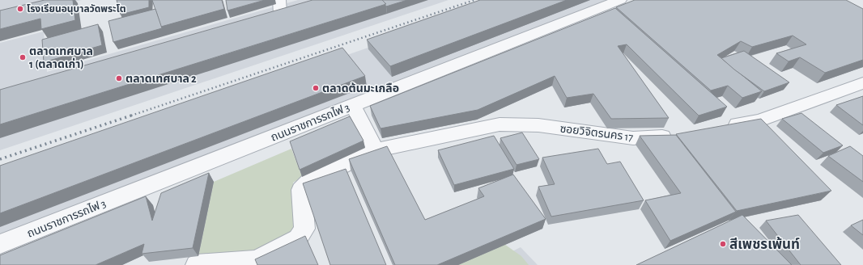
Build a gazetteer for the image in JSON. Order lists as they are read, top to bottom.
{
  "streets": {
    "street": ["ถนนราชการรถไฟ 3", "ซอยวิจิตรนคร 17"]
  },
  "places": [
    "โรงเรียนอนุบาลวัดพระโต",
    "ตลาดเทศบาล 1 (ตลาดเก่า)",
    "ตลาดเทศบาล 2",
    "ตลาดต้นมะเกลือ",
    "สีเพชรเพ้นท์"
  ]
}
